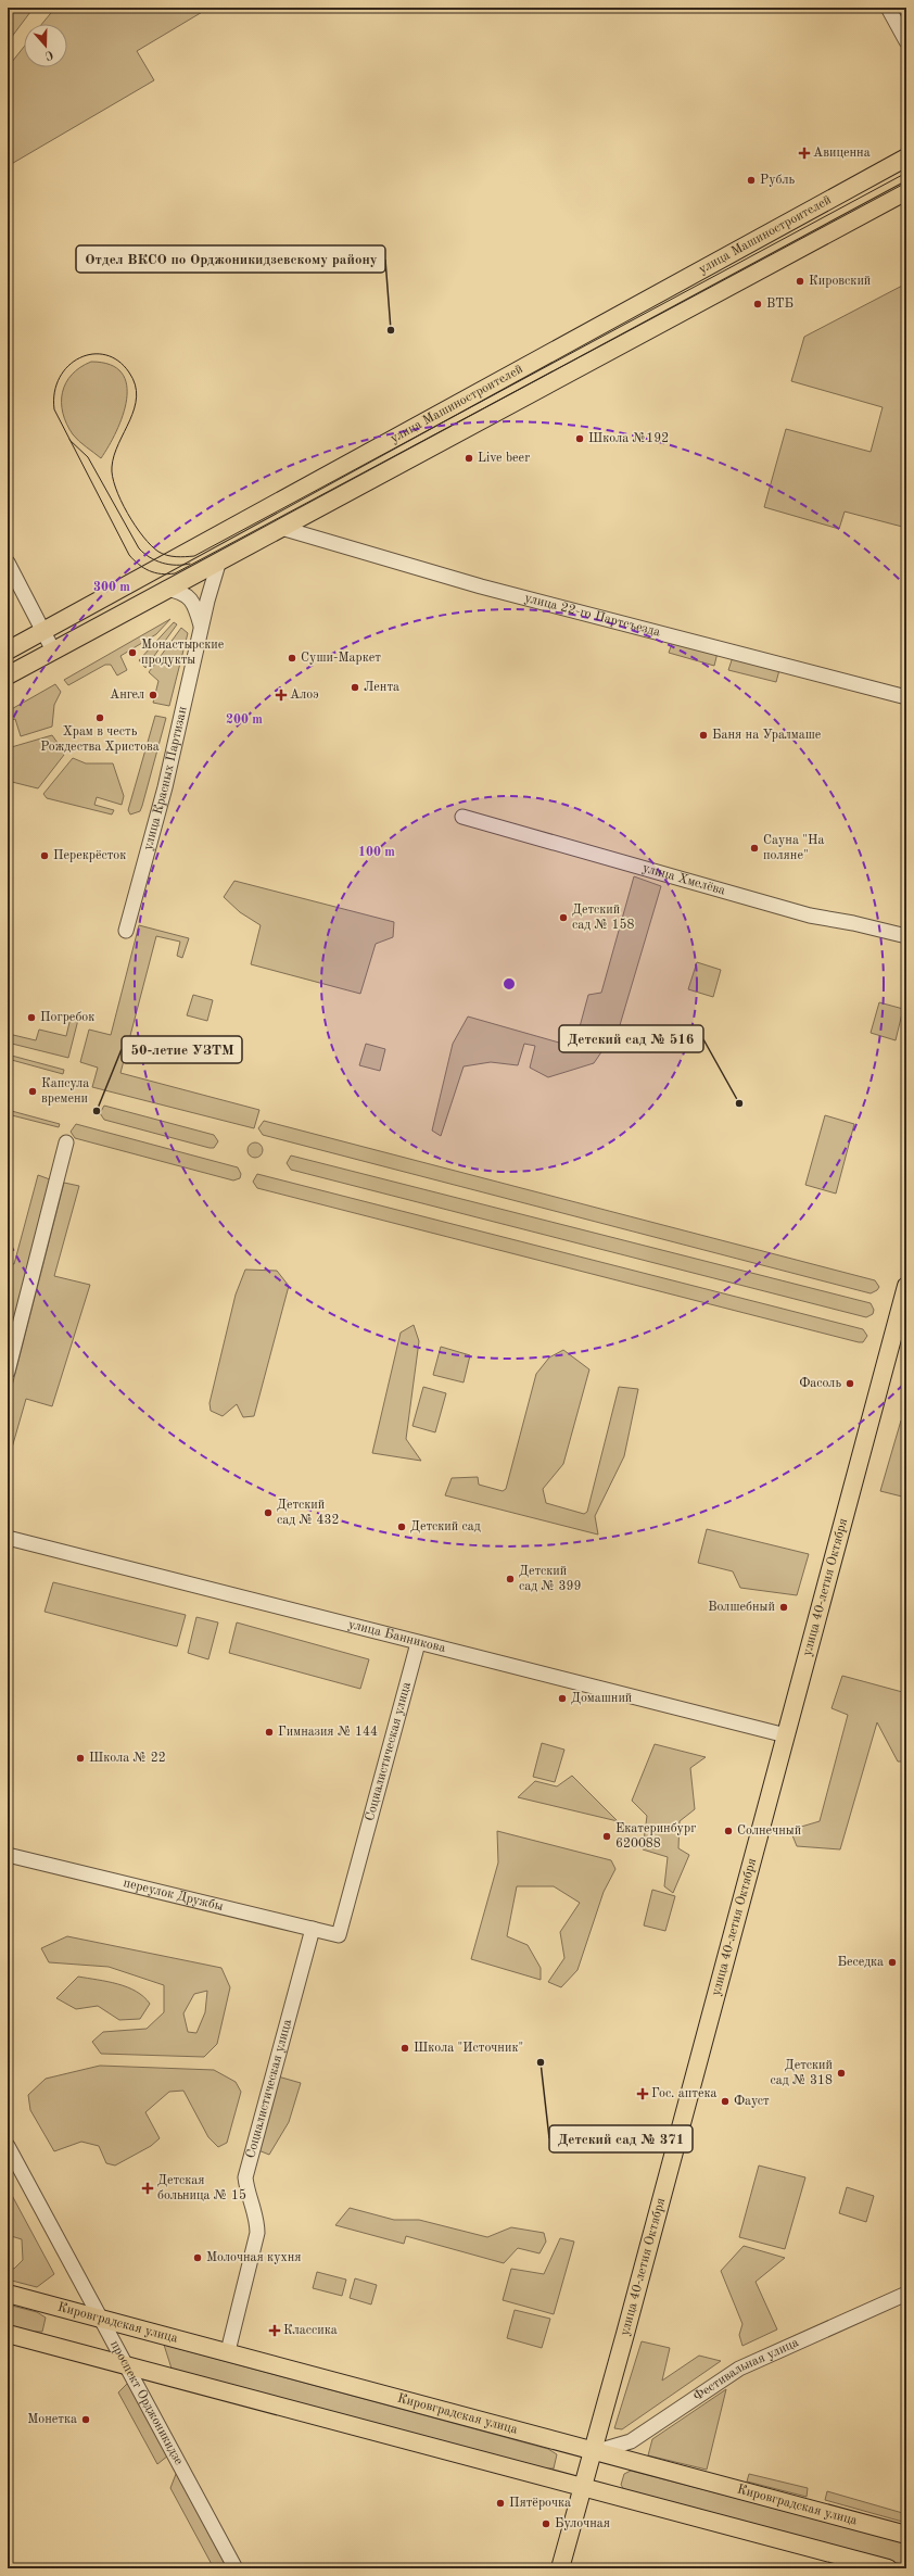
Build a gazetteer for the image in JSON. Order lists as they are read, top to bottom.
{
  "streets": {
    "main road": ["улица Машиностроителей", "улица 40-летия Октября", "Кировградская улица"],
    "street": [
      "улица 22-го Партсъезда",
      "улица Красных Партизан",
      "улица Хмелёва",
      "улица Банникова",
      "Социалистическая улица",
      "переулок Дружбы",
      "Фестивальная улица",
      "проспект Орджоникидзе"
    ]
  },
  "crossings": [
    ["улица Машиностроителей", "улица 22-го Партсъезда"],
    ["улица Машиностроителей", "улица Красных Партизан"],
    ["улица 40-летия Октября", "улица Банникова"],
    ["улица 40-летия Октября", "Кировградская улица"],
    ["улица 40-летия Октября", "Фестивальная улица"],
    ["улица Банникова", "Социалистическая улица"],
    ["Социалистическая улица", "переулок Дружбы"],
    ["Социалистическая улица", "Кировградская улица"],
    ["Кировградская улица", "Фестивальная улица"],
    ["Кировградская улица", "проспект Орджоникидзе"]
  ],
  "places": {
    "health": [
      "Авиценна",
      "Алоэ",
      "Гос. аптека",
      "Детская больница № 15",
      "Классика"
    ],
    "other": [
      "Рубль",
      "Кировский",
      "ВТБ",
      "Отдел ВКСО по Орджоникидзевскому району",
      "Школа №192",
      "Live beer",
      "Монастырские продукты",
      "Суши-Маркет",
      "Лента",
      "Ангел",
      "Храм в честь Рождества Христова",
      "Баня на Уралмаше",
      "Сауна \"На поляне\"",
      "Перекрёсток",
      "Детский сад № 158",
      "Погребок",
      "Капсула времени",
      "Детский сад № 516",
      "50-летие УЗТМ",
      "Фасоль",
      "Детский сад № 432",
      "Детский сад",
      "Детский сад № 399",
      "Волшебный",
      "Домашний",
      "Гимназия № 144",
      "Школа № 22",
      "Солнечный",
      "Екатеринбург 620088",
      "Беседка",
      "Школа \"Источник\"",
      "Детский сад № 371",
      "Детский сад № 318",
      "Фауст",
      "Молочная кухня",
      "Монетка",
      "Пятёрочка",
      "Булочная"
    ]
  },
  "north": "bottom",
  "rings": ["300 m", "200 m", "100 m"]
}
